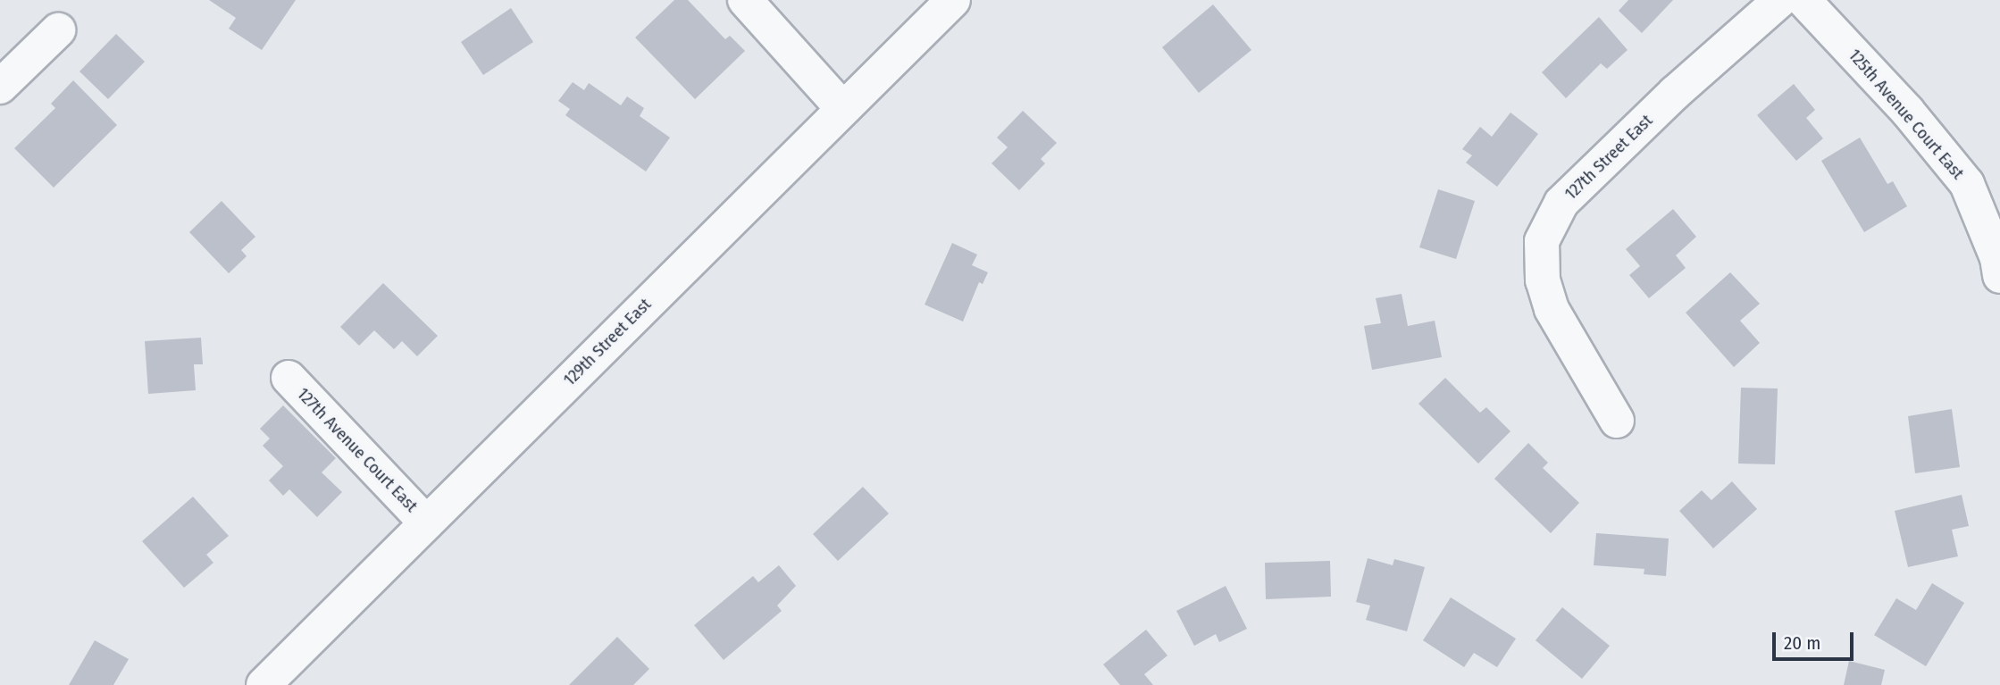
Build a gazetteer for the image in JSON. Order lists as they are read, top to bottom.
{
  "streets": {
    "street": [
      "125th Avenue Court East",
      "127th Street East",
      "129th Street East",
      "127th Avenue Court East"
    ]
  },
  "crossings": [
    ["129th Street East", "127th Avenue Court East"]
  ],
  "scale_bar": "20 m"
}
